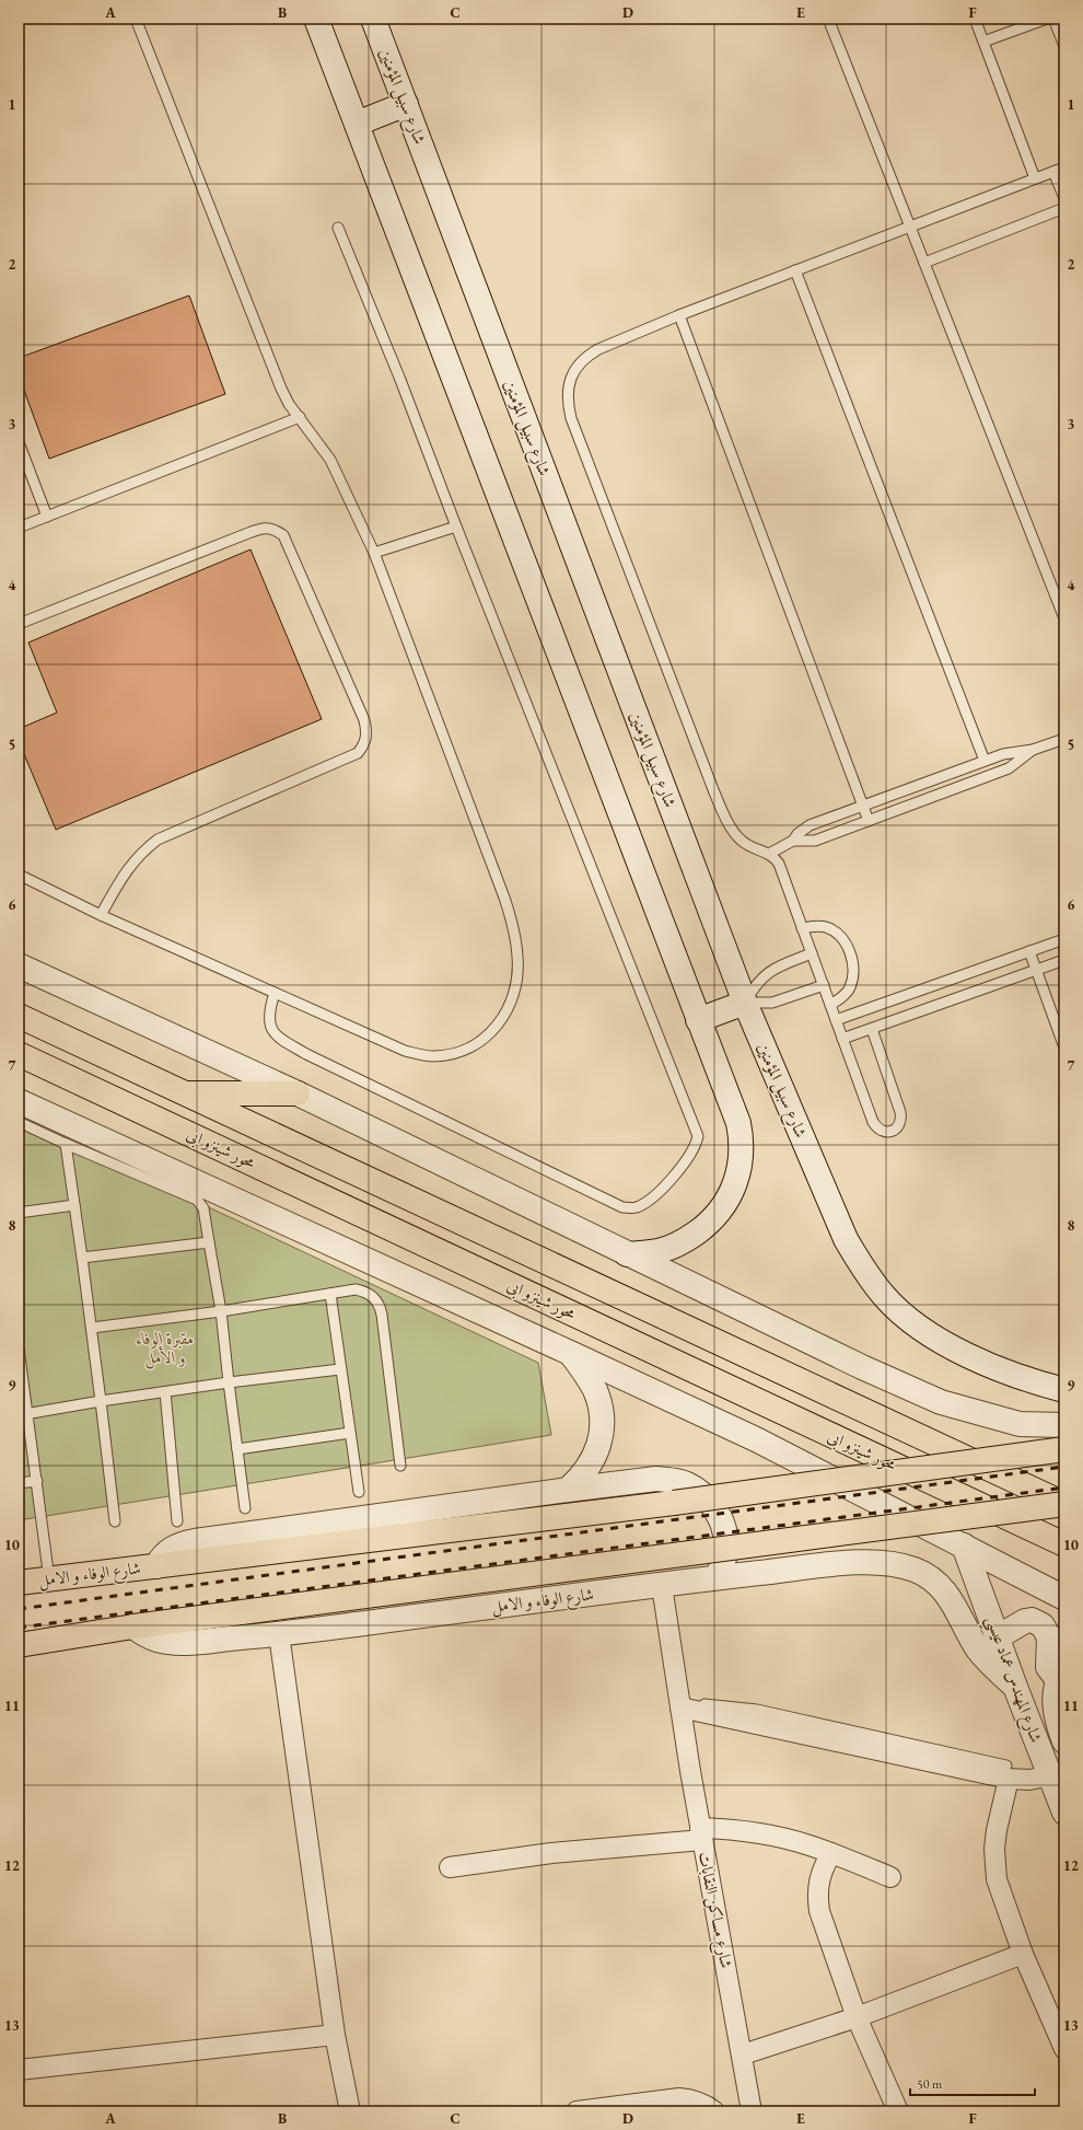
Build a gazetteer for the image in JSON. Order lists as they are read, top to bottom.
{
  "streets": {
    "main road": ["محور شينزو ابى", "شارع الوفاء و الامل"],
    "street": ["شارع سبيل المؤمنين", "شارع المهندس عماد عيسي", "شارع مساكن النقابات"]
  },
  "crossings": [
    ["شارع الوفاء و الامل", "شارع المهندس عماد عيسي"],
    ["شارع الوفاء و الامل", "شارع مساكن النقابات"]
  ],
  "parks": ["مقبرة الوفاء و الأمل"],
  "scale_bar": "50 m",
  "grid": {
    "columns": [
      "A",
      "B",
      "C",
      "D",
      "E",
      "F"
    ],
    "rows": [
      "1",
      "2",
      "3",
      "4",
      "5",
      "6",
      "7",
      "8",
      "9",
      "10",
      "11",
      "12",
      "13"
    ]
  }
}
